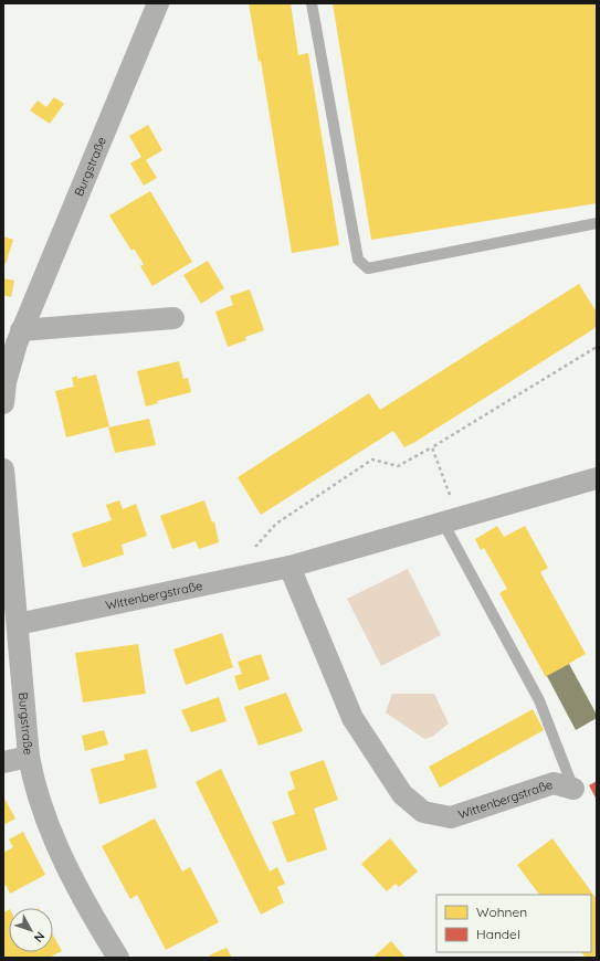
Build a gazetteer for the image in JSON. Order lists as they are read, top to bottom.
{
  "streets": {
    "street": ["Burgstraße", "Wittenbergstraße"]
  },
  "crossings": [
    ["Burgstraße", "Wittenbergstraße"]
  ],
  "legend": ["Wohnen", "Handel"],
  "north": "bottom right"
}
